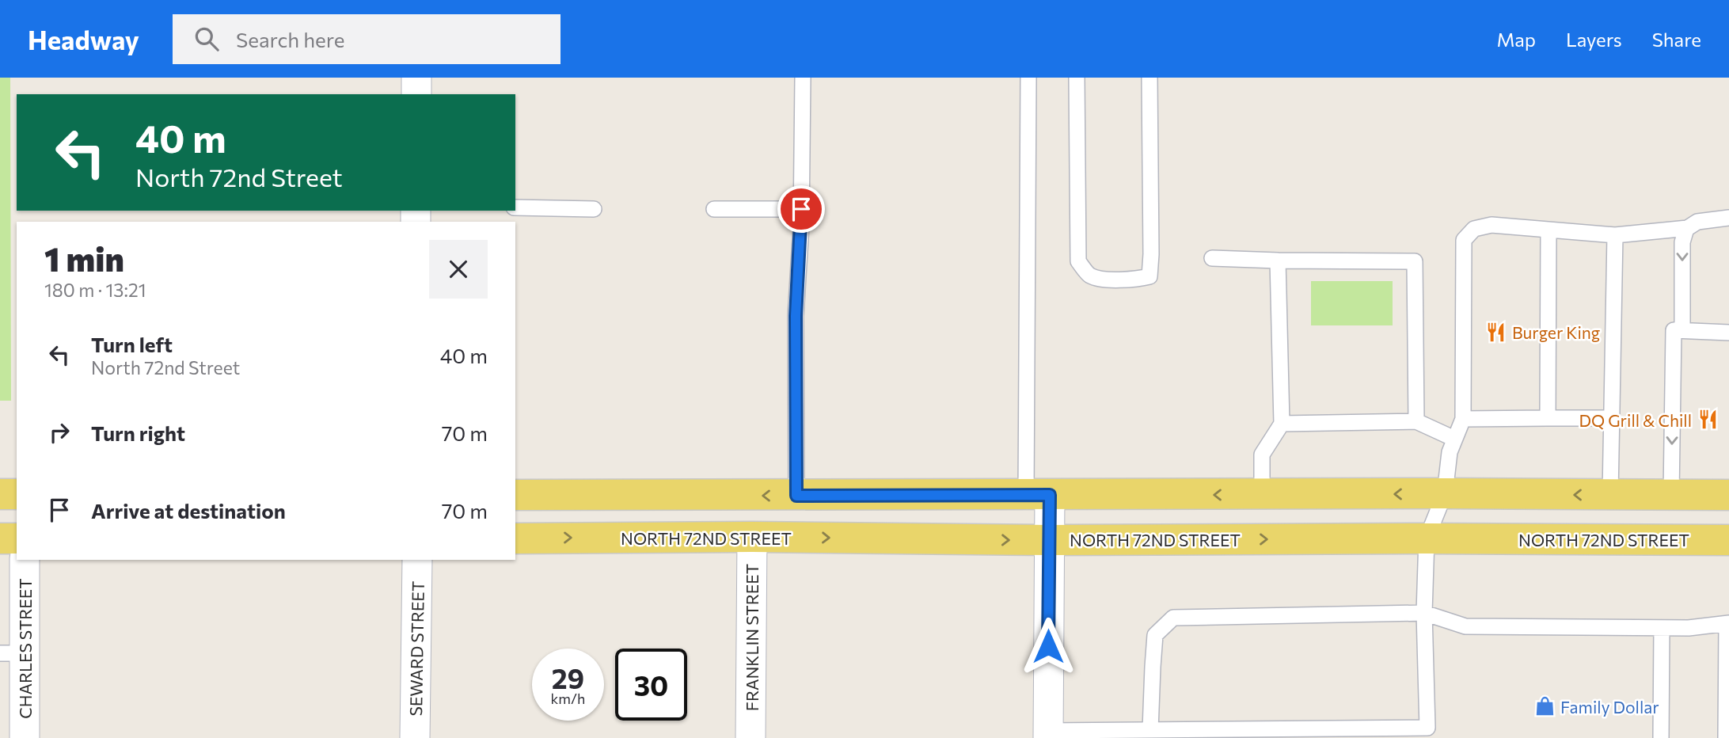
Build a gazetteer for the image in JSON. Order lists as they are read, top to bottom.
{
  "streets": {
    "main road": ["NORTH 72ND STREET"],
    "street": ["FRANKLIN STREET", "CHARLES STREET", "SEWARD STREET"]
  },
  "crossings": [
    ["NORTH 72ND STREET", "FRANKLIN STREET"]
  ],
  "places": {
    "restaurant": ["Burger King", "DQ Grill & Chill"],
    "shop": ["Family Dollar"]
  },
  "page": {
    "header": "Headway",
    "search": "Search here",
    "nav": ["Map", "Layers", "Share"],
    "turn": ["40 m", "North 72nd Street"],
    "heading": ["1 min", "180 m · 13:21"],
    "list": [
      {
        "name": "Turn left",
        "note": "North 72nd Street",
        "value": "40 m"
      },
      {
        "name": "Turn right",
        "value": "70 m"
      },
      {
        "name": "Arrive at destination",
        "value": "70 m"
      }
    ],
    "speed": "29 km/h",
    "limit": "30"
  }
}
